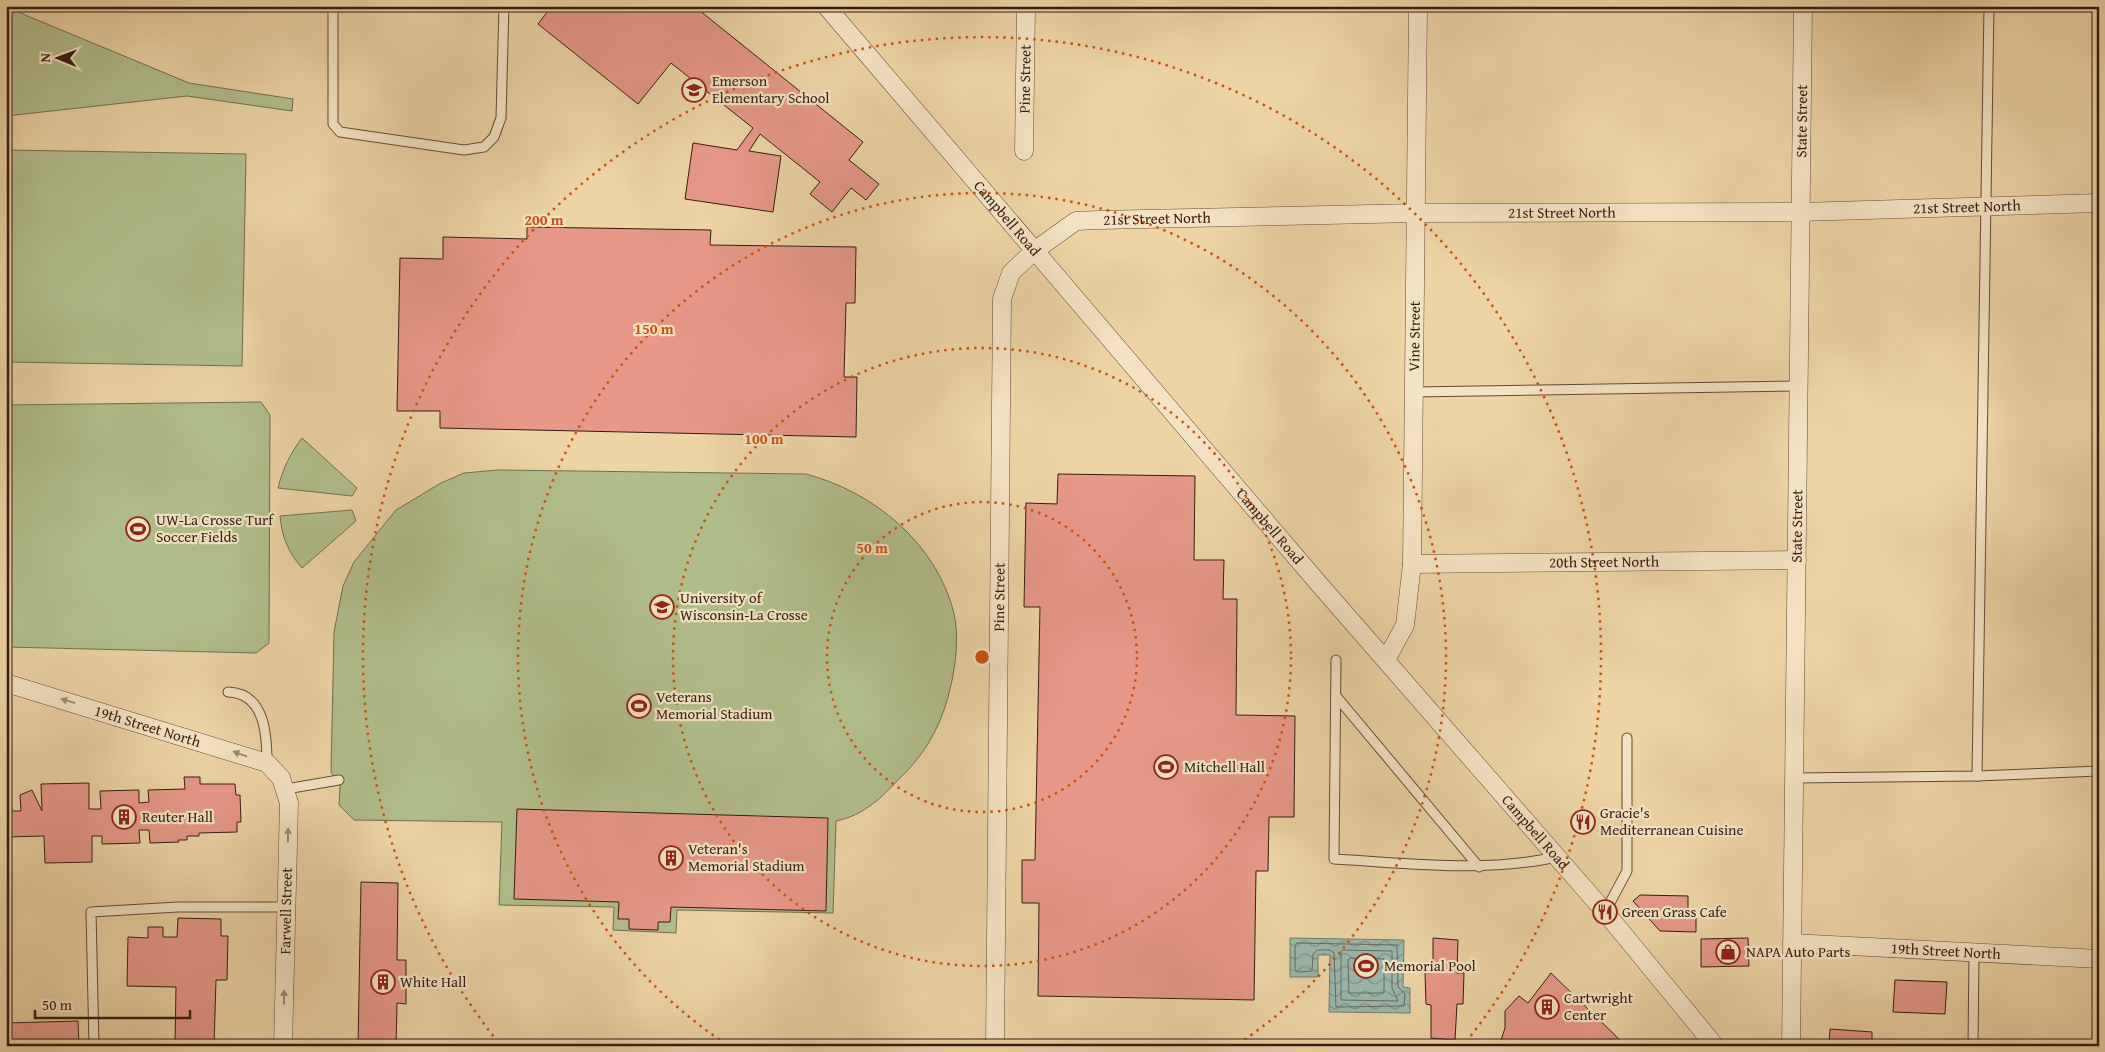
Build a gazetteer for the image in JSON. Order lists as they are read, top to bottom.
{
  "streets": {
    "street": [
      "Pine Street",
      "State Street",
      "21st Street North",
      "Campbell Road",
      "Vine Street",
      "20th Street North",
      "19th Street North",
      "Farwell Street"
    ]
  },
  "crossings": [
    ["Pine Street", "21st Street North"],
    ["Pine Street", "Campbell Road"],
    ["State Street", "21st Street North"],
    ["State Street", "20th Street North"],
    ["State Street", "19th Street North"],
    ["21st Street North", "Campbell Road"],
    ["21st Street North", "Vine Street"],
    ["Campbell Road", "Vine Street"],
    ["Vine Street", "20th Street North"]
  ],
  "one_way": ["19th Street North", "Farwell Street"],
  "places": {
    "school or university": ["Emerson Elementary School", "University of Wisconsin-La Crosse"],
    "sports": [
      "UW-La Crosse Turf Soccer Fields",
      "Veterans Memorial Stadium",
      "Mitchell Hall",
      "Memorial Pool"
    ],
    "building": [
      "Reuter Hall",
      "Veteran's Memorial Stadium",
      "White Hall",
      "Cartwright Center"
    ],
    "restaurant": ["Gracie's Mediterranean Cuisine", "Green Grass Cafe"],
    "shop": ["NAPA Auto Parts"]
  },
  "scale_bar": "50 m",
  "north": "left",
  "rings": [
    "200 m",
    "150 m",
    "100 m",
    "50 m"
  ]
}
